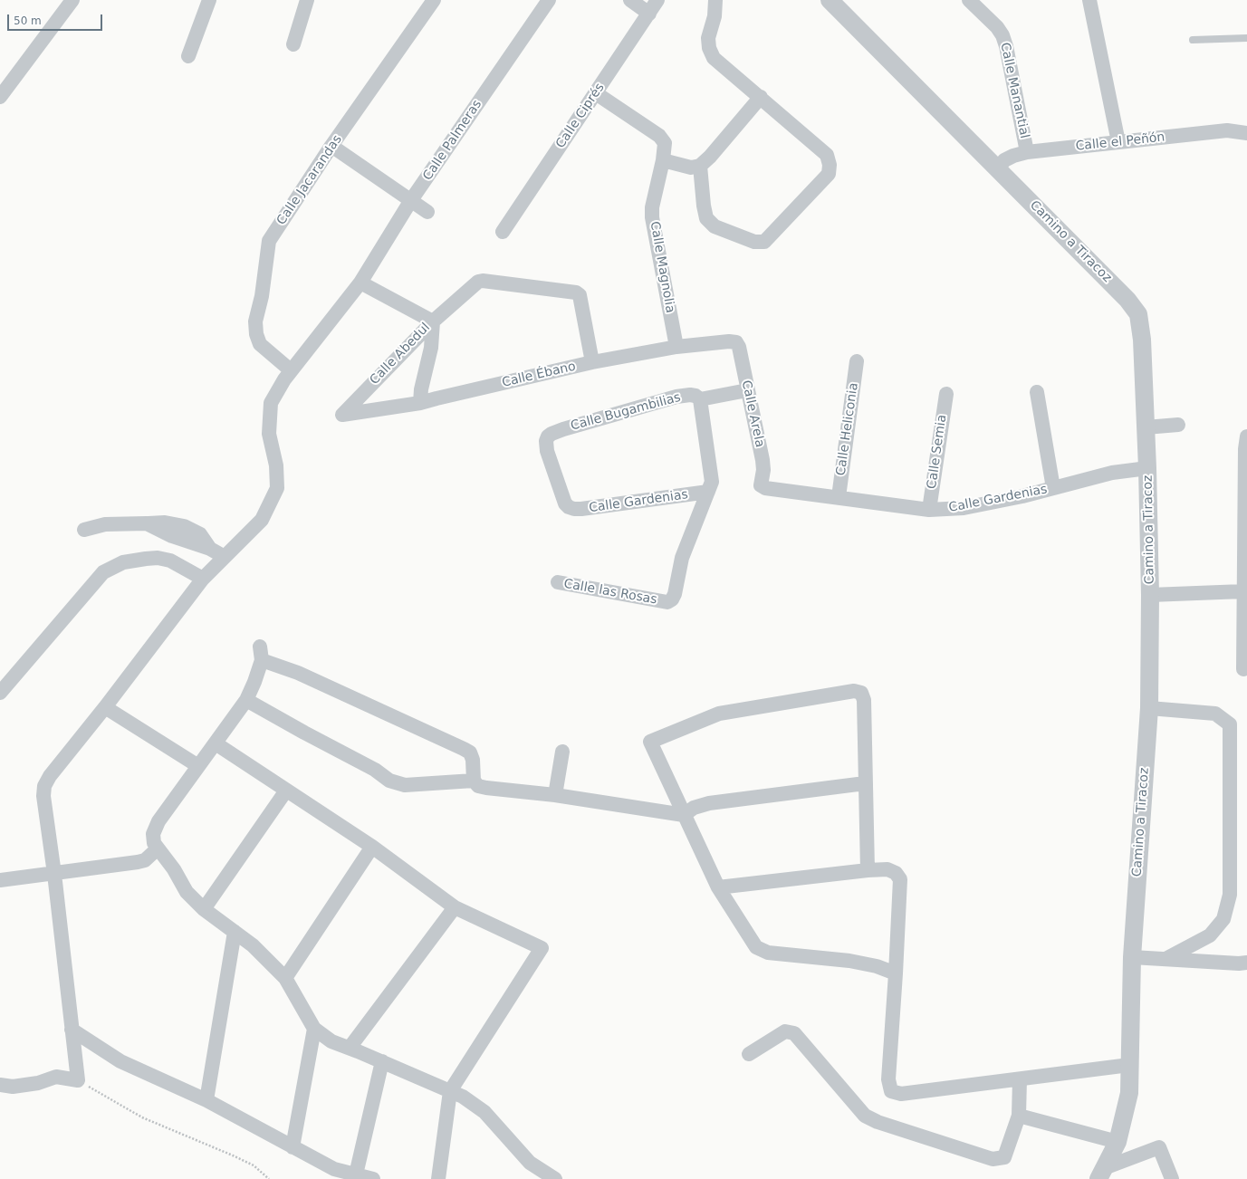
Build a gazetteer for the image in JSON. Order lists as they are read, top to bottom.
{
  "streets": {
    "street": [
      "Calle Manantial",
      "Calle Ciprés",
      "Calle Palmeras",
      "Calle el Peñón",
      "Calle Jacarandas",
      "Camino a Tiracoz",
      "Calle Magnolia",
      "Calle Abedul",
      "Calle Ébano",
      "Calle Bugambilias",
      "Calle Arela",
      "Calle Heliconia",
      "Calle Semia",
      "Calle Gardenias",
      "Calle las Rosas"
    ]
  },
  "crossings": [
    ["Calle Manantial", "Calle el Peñón"],
    ["Calle Ciprés", "Calle Magnolia"],
    ["Calle Palmeras", "Calle Jacarandas"],
    ["Calle Palmeras", "Calle Abedul"],
    ["Calle el Peñón", "Camino a Tiracoz"],
    ["Camino a Tiracoz", "Calle Gardenias"],
    ["Calle Magnolia", "Calle Ébano"],
    ["Calle Abedul", "Calle Ébano"],
    ["Calle Ébano", "Calle Arela"],
    ["Calle Bugambilias", "Calle Arela"],
    ["Calle Bugambilias", "Calle Gardenias"],
    ["Calle Bugambilias", "Calle las Rosas"],
    ["Calle Arela", "Calle Gardenias"],
    ["Calle Heliconia", "Calle Gardenias"],
    ["Calle Semia", "Calle Gardenias"],
    ["Calle Gardenias", "Calle las Rosas"]
  ],
  "scale_bar": "50 m"
}
